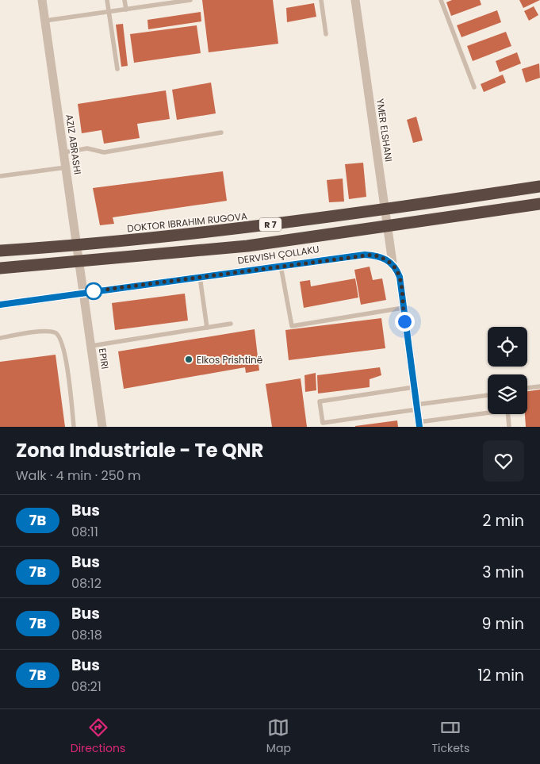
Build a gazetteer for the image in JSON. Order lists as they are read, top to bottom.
{
  "streets": {
    "highway": ["DOKTOR IBRAHIM RUGOVA", "R 7"],
    "street": [
      "YMER ELSHANI",
      "AZIZ ABRASHI",
      "DERVISH ÇOLLAKU",
      "EPIRI"
    ]
  },
  "crossings": [
    ["YMER ELSHANI", "DERVISH ÇOLLAKU"],
    ["AZIZ ABRASHI", "DERVISH ÇOLLAKU"],
    ["AZIZ ABRASHI", "EPIRI"],
    ["DERVISH ÇOLLAKU", "EPIRI"]
  ],
  "places": ["Elkos Prishtinë"],
  "lines": ["bus line 7B"],
  "page": {
    "heading": ["Zona Industriale - Te QNR", "Walk · 4 min · 250 m"],
    "list": [
      {
        "mark": "7B",
        "name": "Bus",
        "note": "08:11",
        "value": "2 min"
      },
      {
        "mark": "7B",
        "name": "Bus",
        "note": "08:12",
        "value": "3 min"
      },
      {
        "mark": "7B",
        "name": "Bus",
        "note": "08:18",
        "value": "9 min"
      },
      {
        "mark": "7B",
        "name": "Bus",
        "note": "08:21",
        "value": "12 min"
      }
    ],
    "tabs": ["Directions", "Map", "Tickets"]
  }
}
